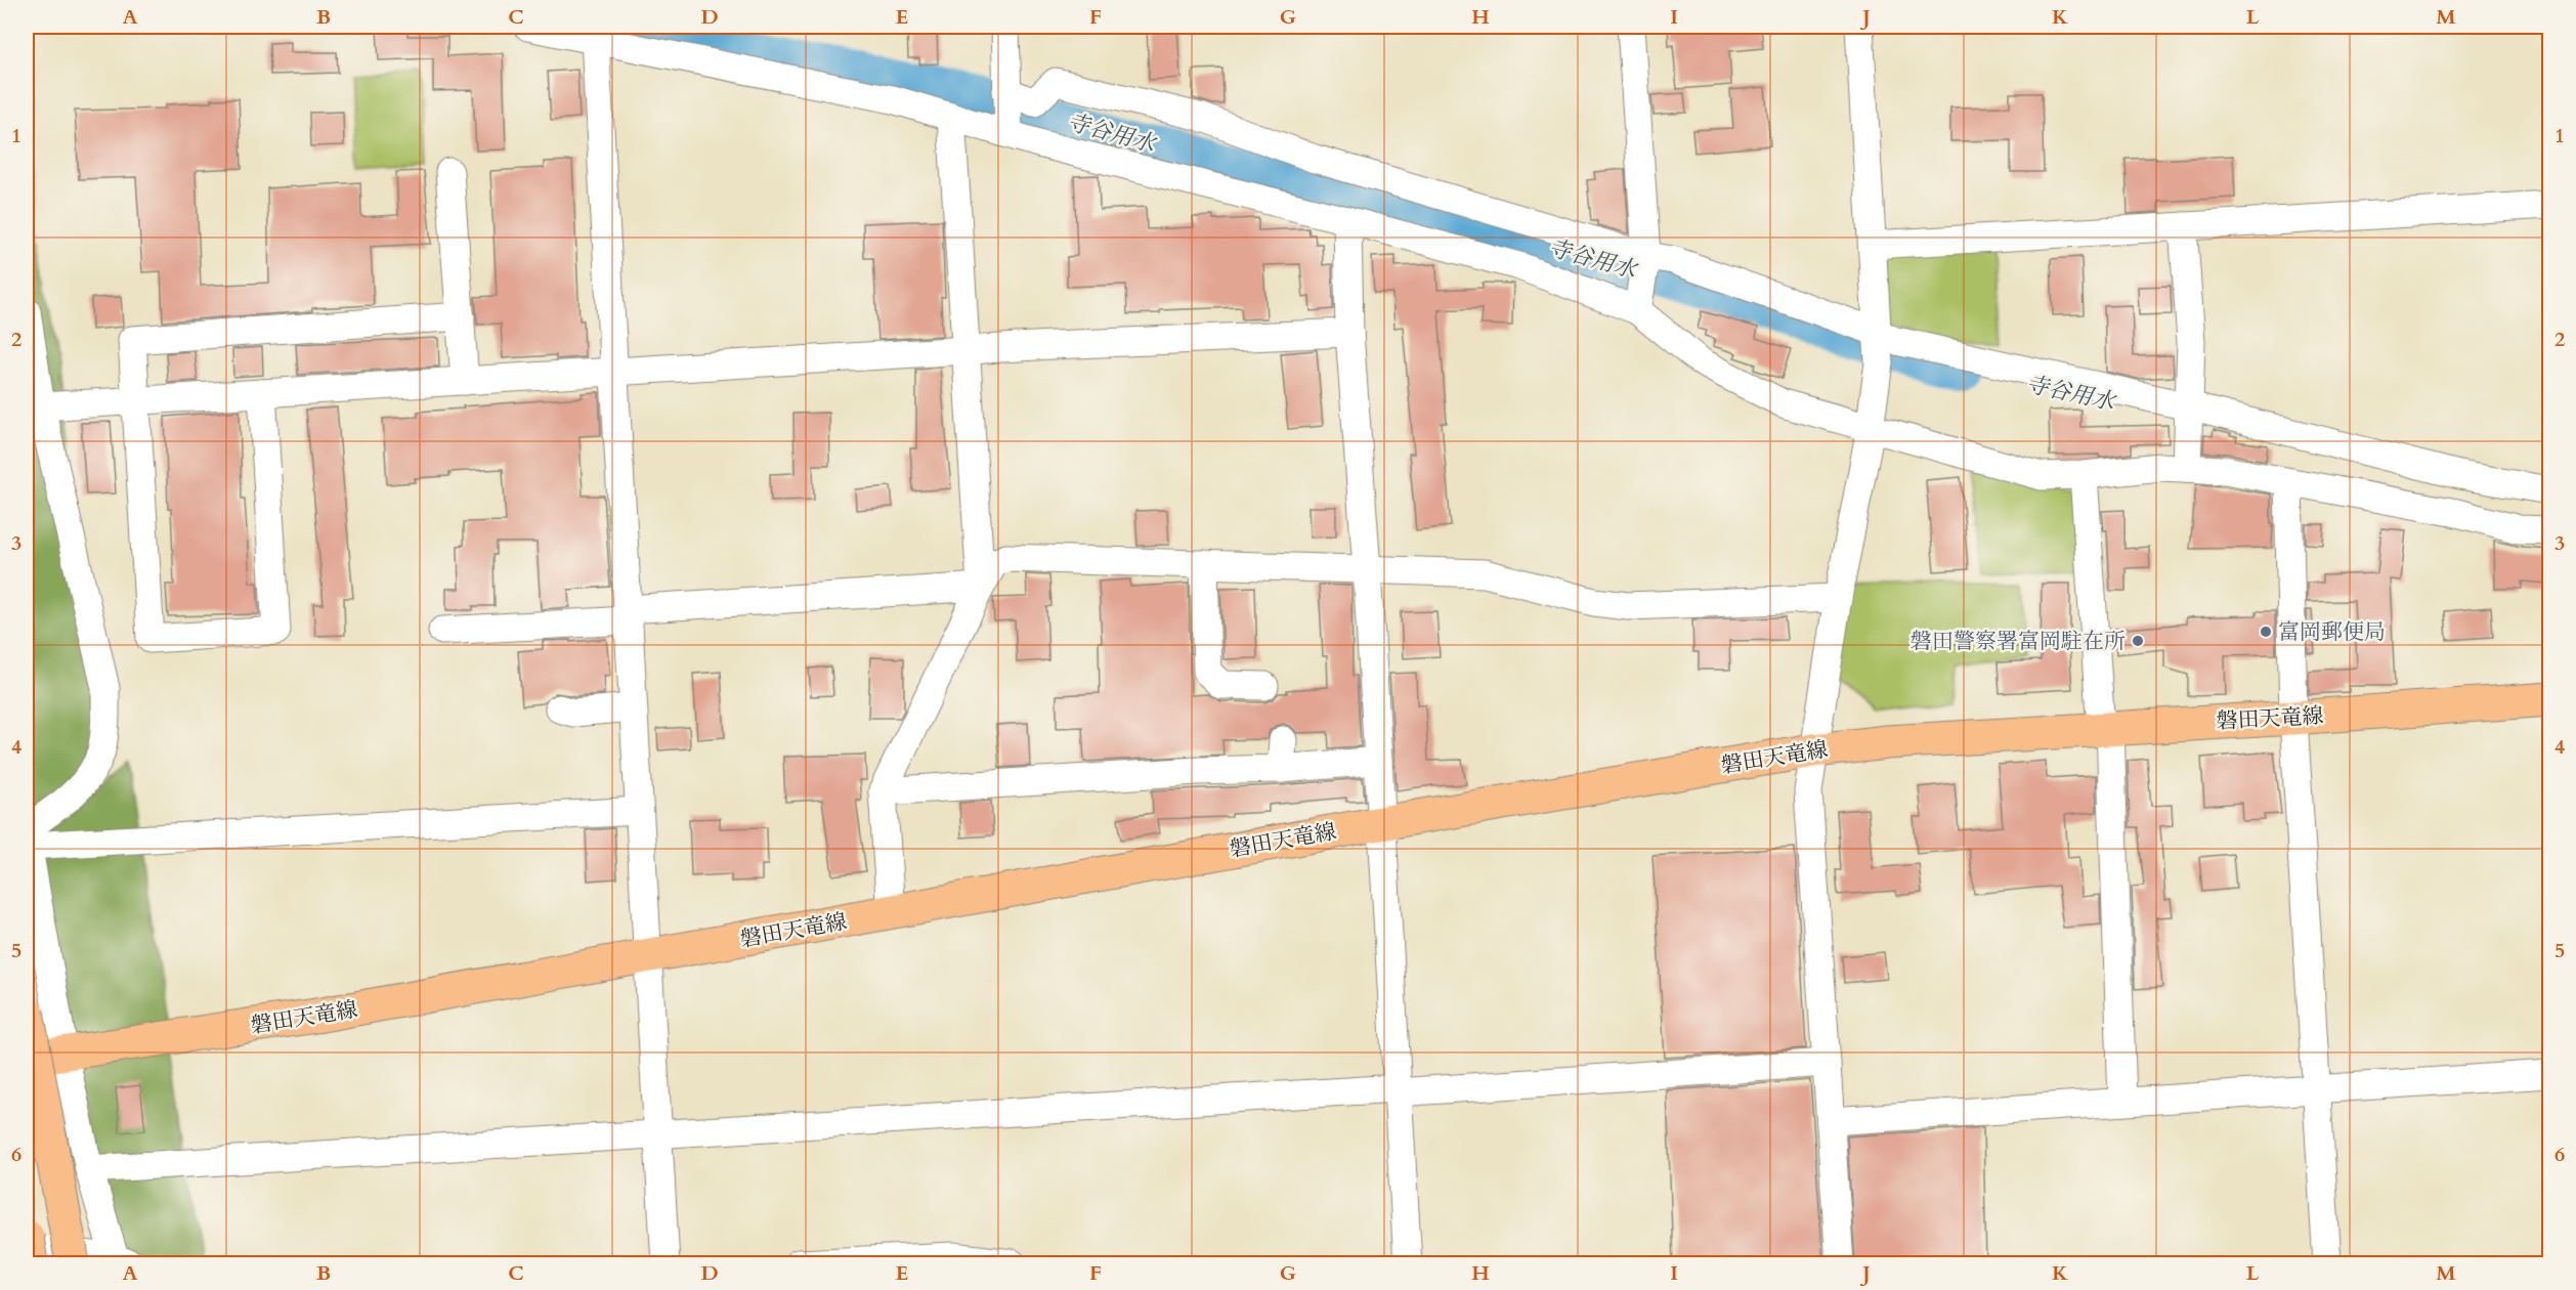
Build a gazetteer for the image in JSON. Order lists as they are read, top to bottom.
{
  "streets": {
    "main road": ["磐田天竜線"]
  },
  "water": ["寺谷用水"],
  "places": ["富岡郵便局", "磐田警察署富岡駐在所"],
  "grid": {
    "columns": [
      "A",
      "B",
      "C",
      "D",
      "E",
      "F",
      "G",
      "H",
      "I",
      "J",
      "K",
      "L",
      "M"
    ],
    "rows": [
      "1",
      "2",
      "3",
      "4",
      "5",
      "6"
    ]
  }
}
